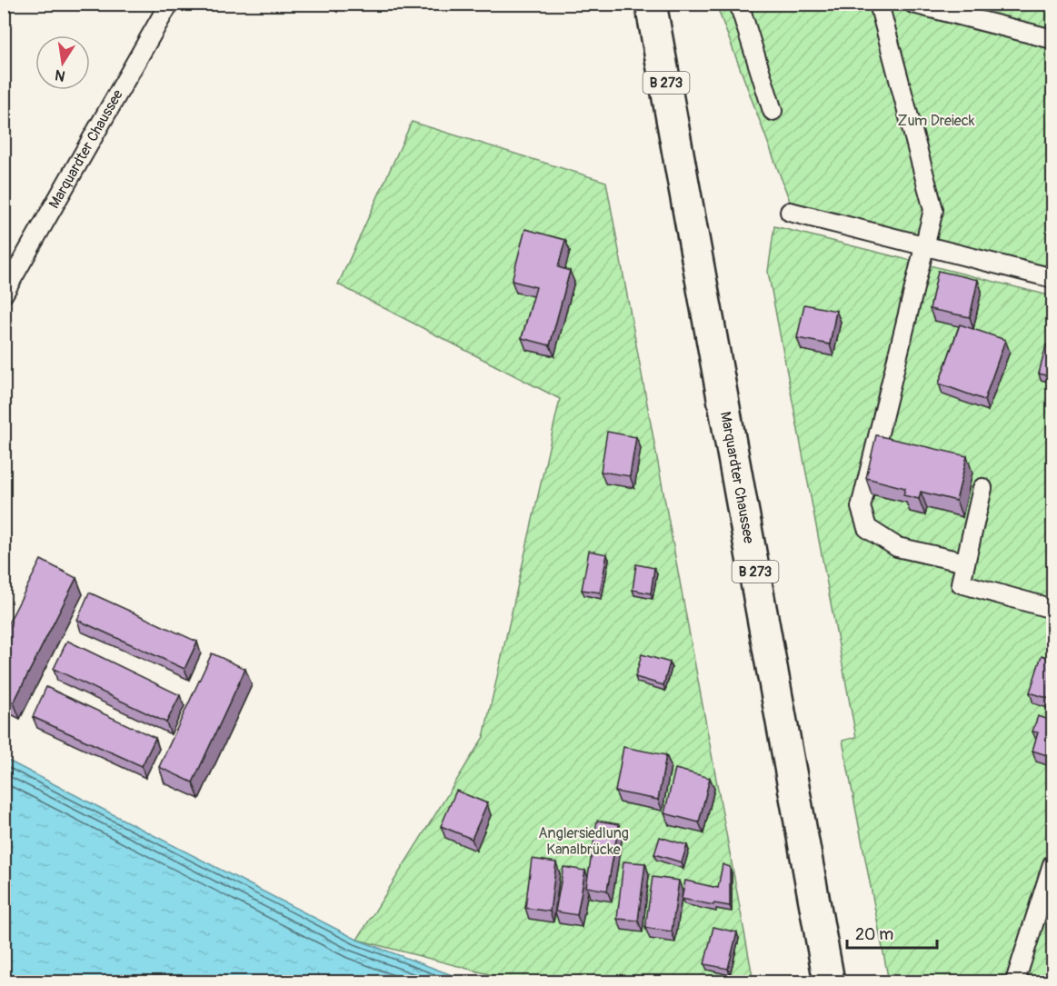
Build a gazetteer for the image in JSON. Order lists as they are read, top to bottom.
{
  "streets": {
    "main road": ["B 273", "Marquardter Chaussee"]
  },
  "parks": ["Zum Dreieck", "Anglersiedlung Kanalbrücke"],
  "scale_bar": "20 m",
  "north": "bottom"
}
